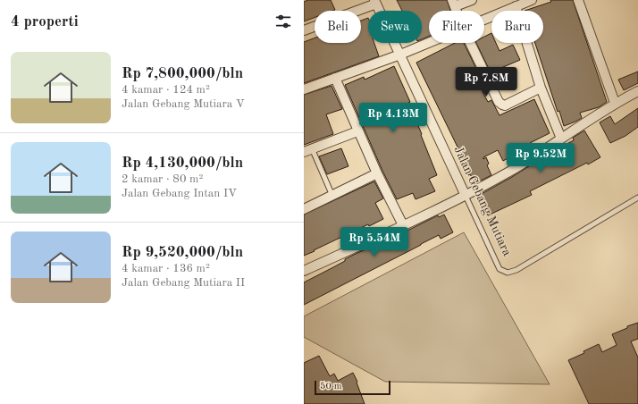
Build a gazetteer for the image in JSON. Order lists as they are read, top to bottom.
{
  "streets": {
    "street": ["Jalan Gebang Mutiara"]
  },
  "scale_bar": "50 m",
  "page": {
    "heading": "4 properti",
    "chip": [
      "Beli",
      "Sewa",
      "Filter",
      "Baru"
    ],
    "list": [
      {
        "name": "Rp 7,800,000/bln",
        "note": "4 kamar · 124 m² · Jalan Gebang Mutiara V"
      },
      {
        "name": "Rp 4,130,000/bln",
        "note": "2 kamar · 80 m² · Jalan Gebang Intan IV"
      },
      {
        "name": "Rp 9,520,000/bln",
        "note": "4 kamar · 136 m² · Jalan Gebang Mutiara II"
      }
    ],
    "price": [
      "Rp 7.8M",
      "Rp 4.13M",
      "Rp 9.52M",
      "Rp 5.54M"
    ],
    "scale": "50 m"
  }
}
